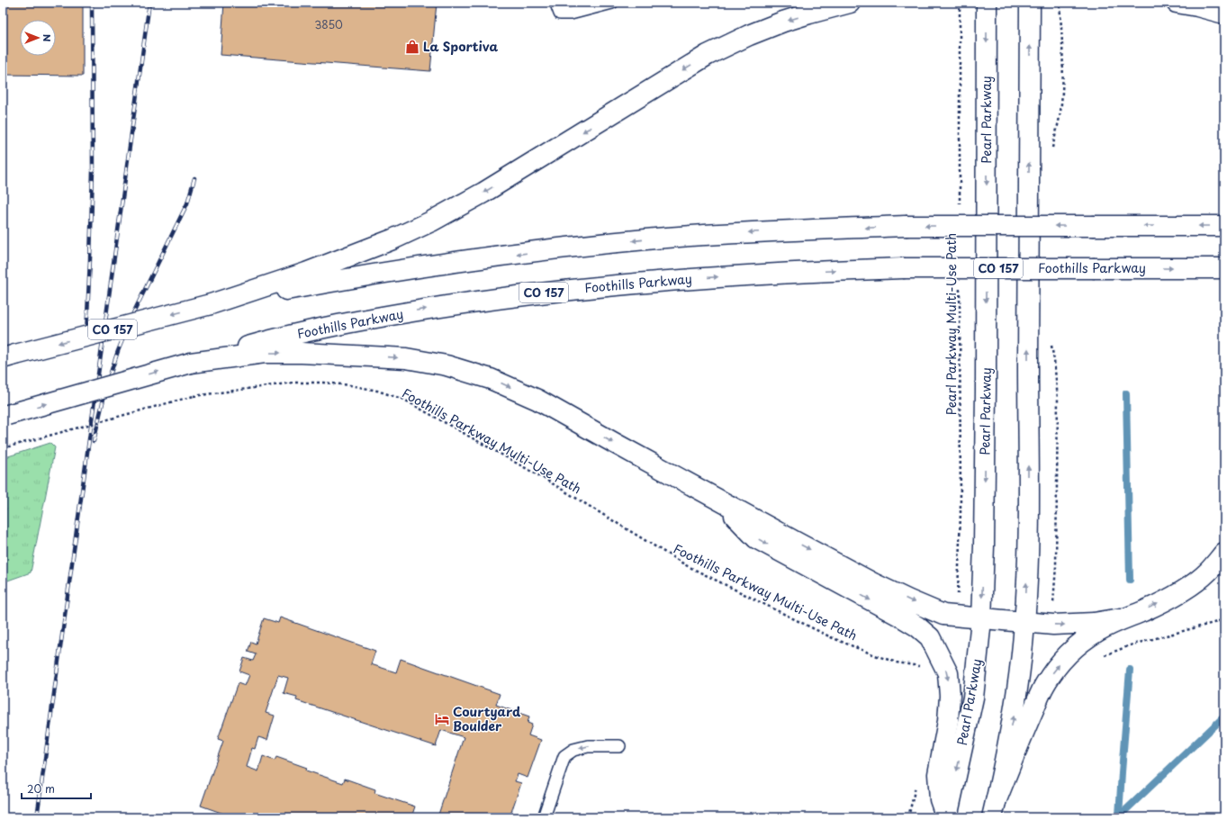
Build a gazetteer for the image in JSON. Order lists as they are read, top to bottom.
{
  "streets": {
    "main road": ["Pearl Parkway", "CO 157", "Foothills Parkway"],
    "path": ["Pearl Parkway Multi-Use Path", "Foothills Parkway Multi-Use Path"]
  },
  "places": {
    "shop": ["La Sportiva"],
    "hotel": ["Courtyard Boulder"]
  },
  "house_numbers": ["3850"],
  "scale_bar": "20 m",
  "north": "right"
}
